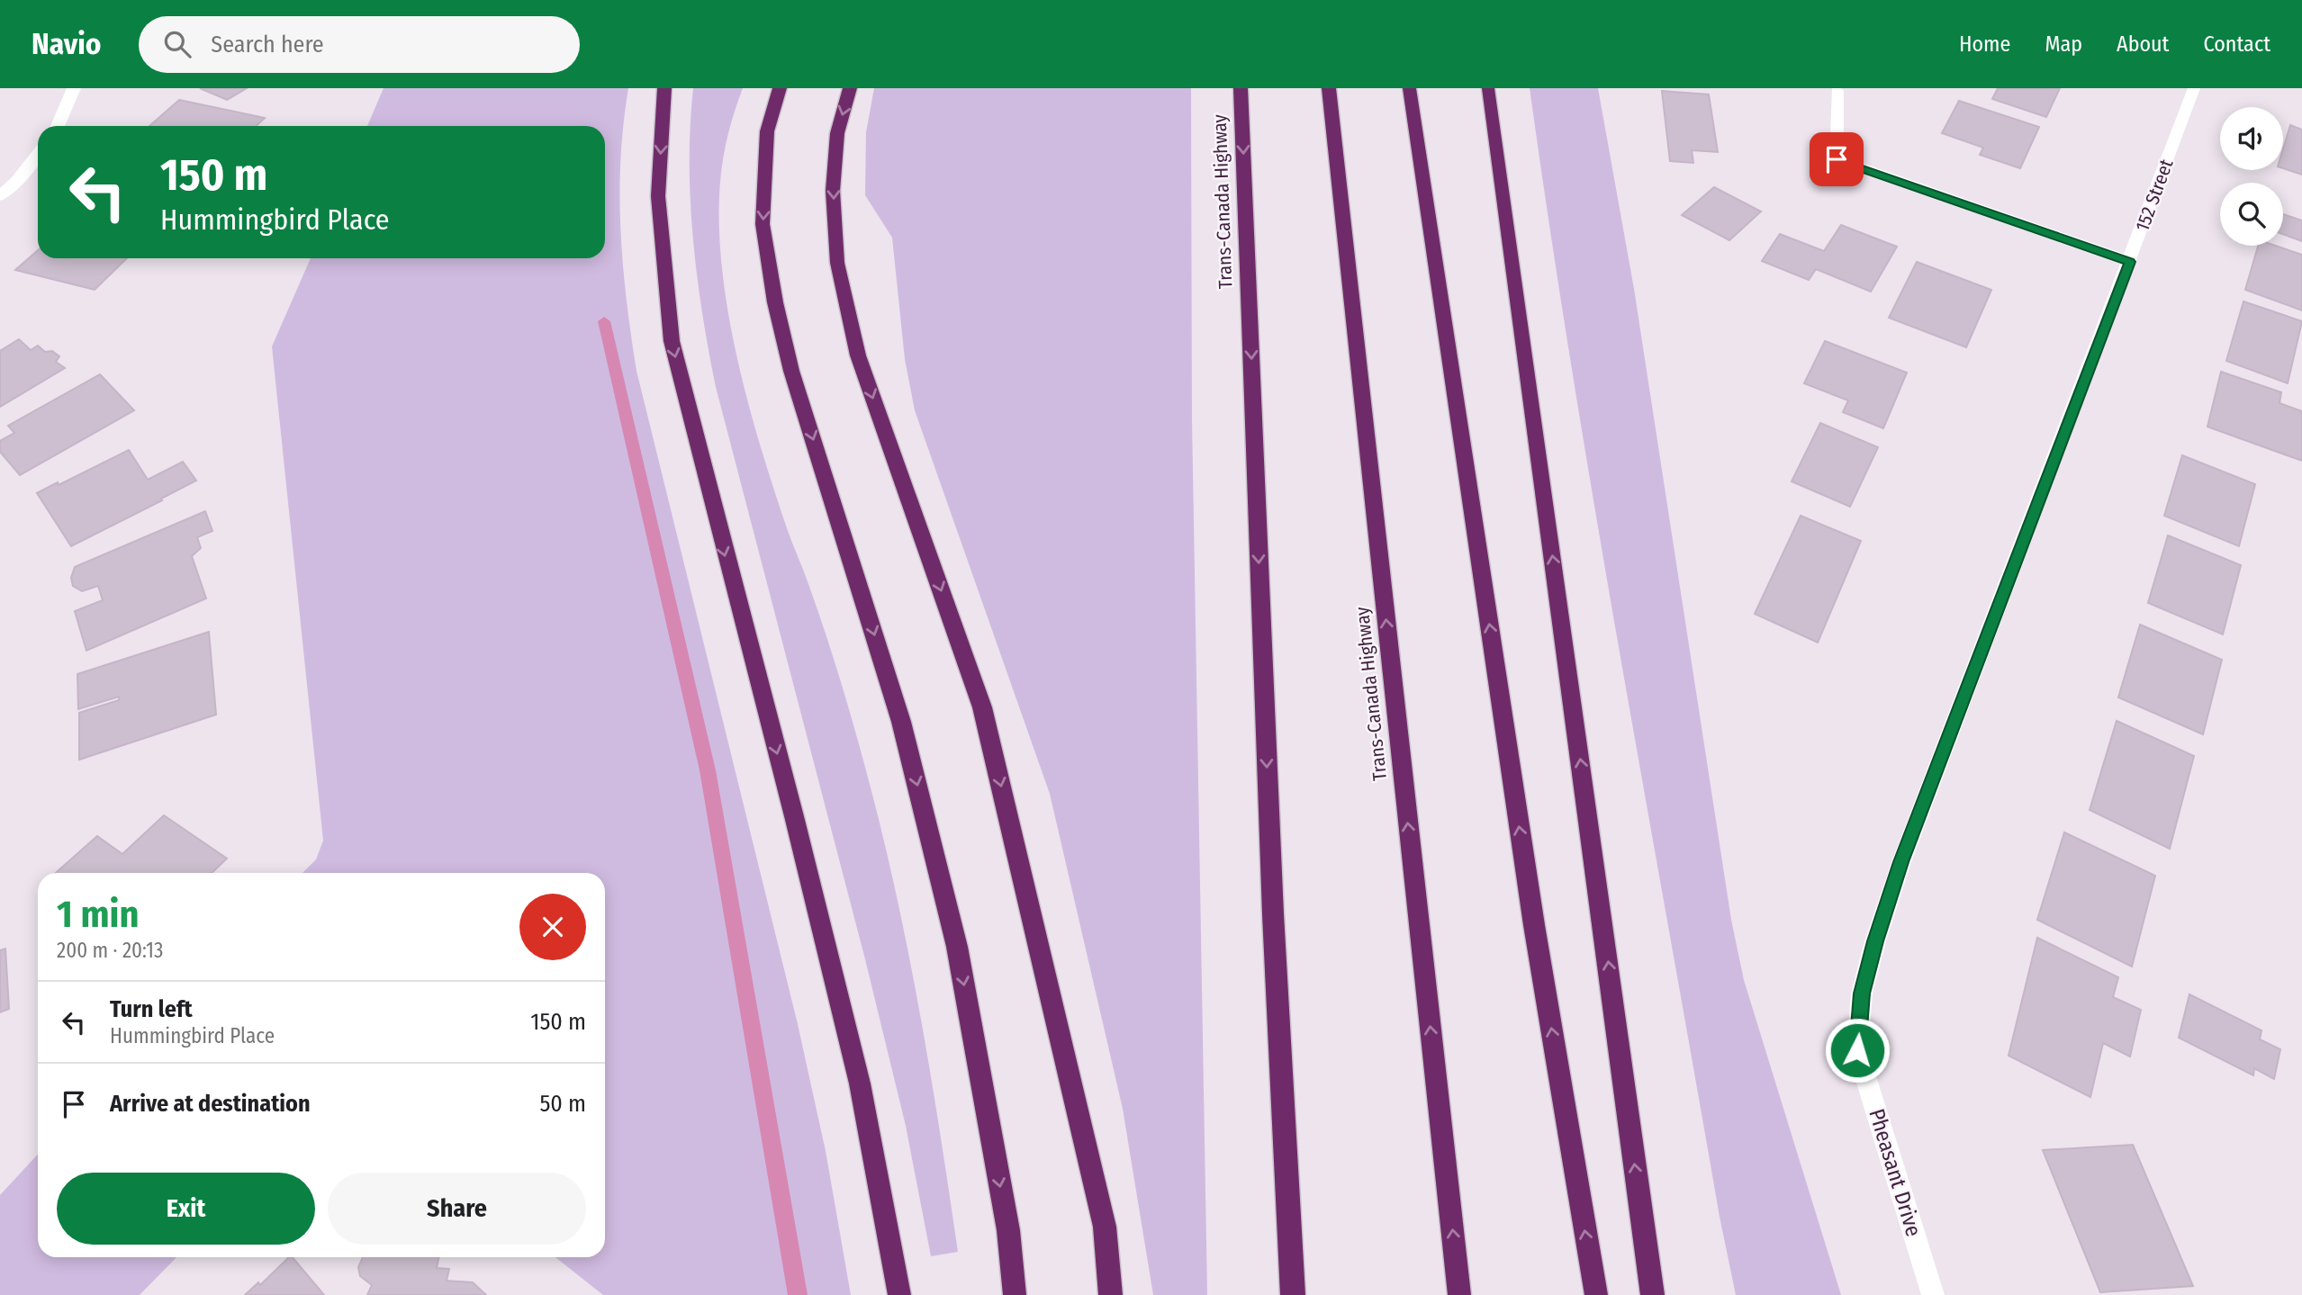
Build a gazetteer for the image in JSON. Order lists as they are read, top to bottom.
{
  "streets": {
    "highway": ["Trans-Canada Highway"],
    "street": ["152 Street", "Pheasant Drive"]
  },
  "crossings": [
    ["152 Street", "Pheasant Drive"]
  ],
  "page": {
    "header": "Navio",
    "search": "Search here",
    "nav": [
      "Home",
      "Map",
      "About",
      "Contact"
    ],
    "turn": ["150 m", "Hummingbird Place"],
    "heading": ["1 min", "200 m · 20:13"],
    "list": [
      {
        "name": "Turn left",
        "note": "Hummingbird Place",
        "value": "150 m"
      },
      {
        "name": "Arrive at destination",
        "value": "50 m"
      }
    ],
    "buttons": ["Exit", "Share"]
  }
}
